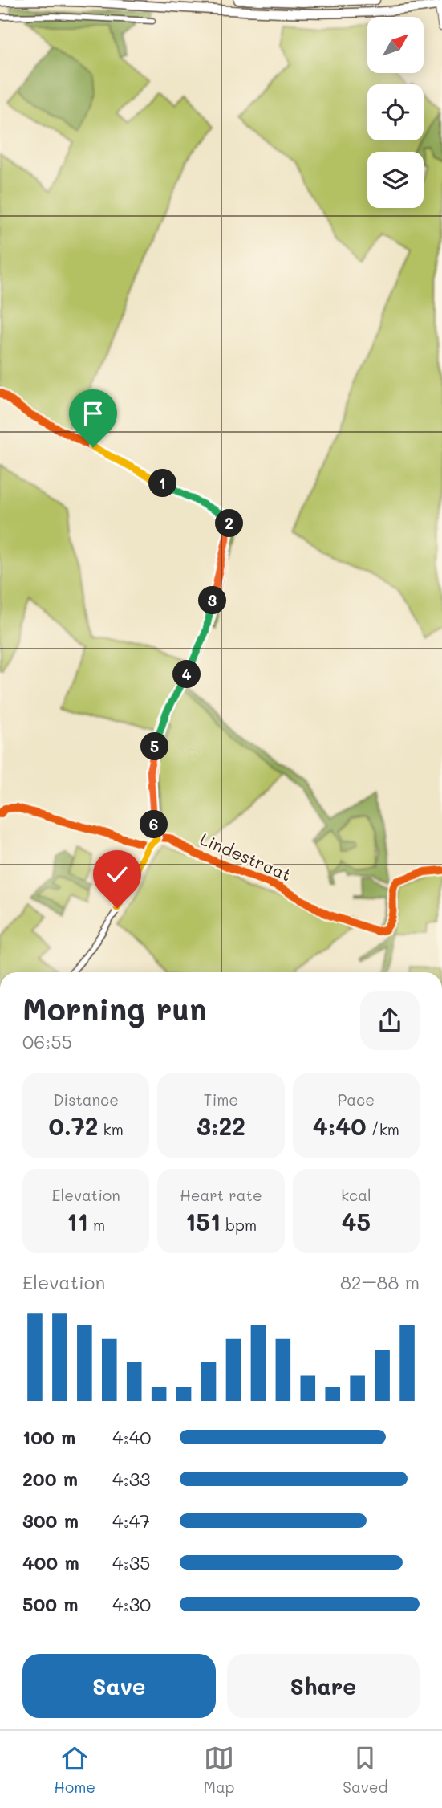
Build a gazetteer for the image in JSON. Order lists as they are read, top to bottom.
{
  "streets": {
    "street": ["Lindestraat"]
  },
  "north": "top right",
  "page": {
    "pins": [
      "1",
      "2",
      "3",
      "4",
      "5",
      "6"
    ],
    "heading": ["Morning run", "06:55"],
    "stats": [
      ["Distance", "0.72 km"],
      ["Time", "3:22"],
      ["Pace", "4:40 /km"],
      ["Elevation", "11 m"],
      ["Heart rate", "151 bpm"],
      ["kcal", "45"]
    ],
    "chart": ["Elevation", "82–88 m"],
    "list": [
      {
        "name": "100 m",
        "note": "4:40"
      },
      {
        "name": "200 m",
        "note": "4:33"
      },
      {
        "name": "300 m",
        "note": "4:47"
      },
      {
        "name": "400 m",
        "note": "4:35"
      },
      {
        "name": "500 m",
        "note": "4:30"
      }
    ],
    "buttons": ["Save", "Share"],
    "tabs": ["Home", "Map", "Saved"]
  }
}
